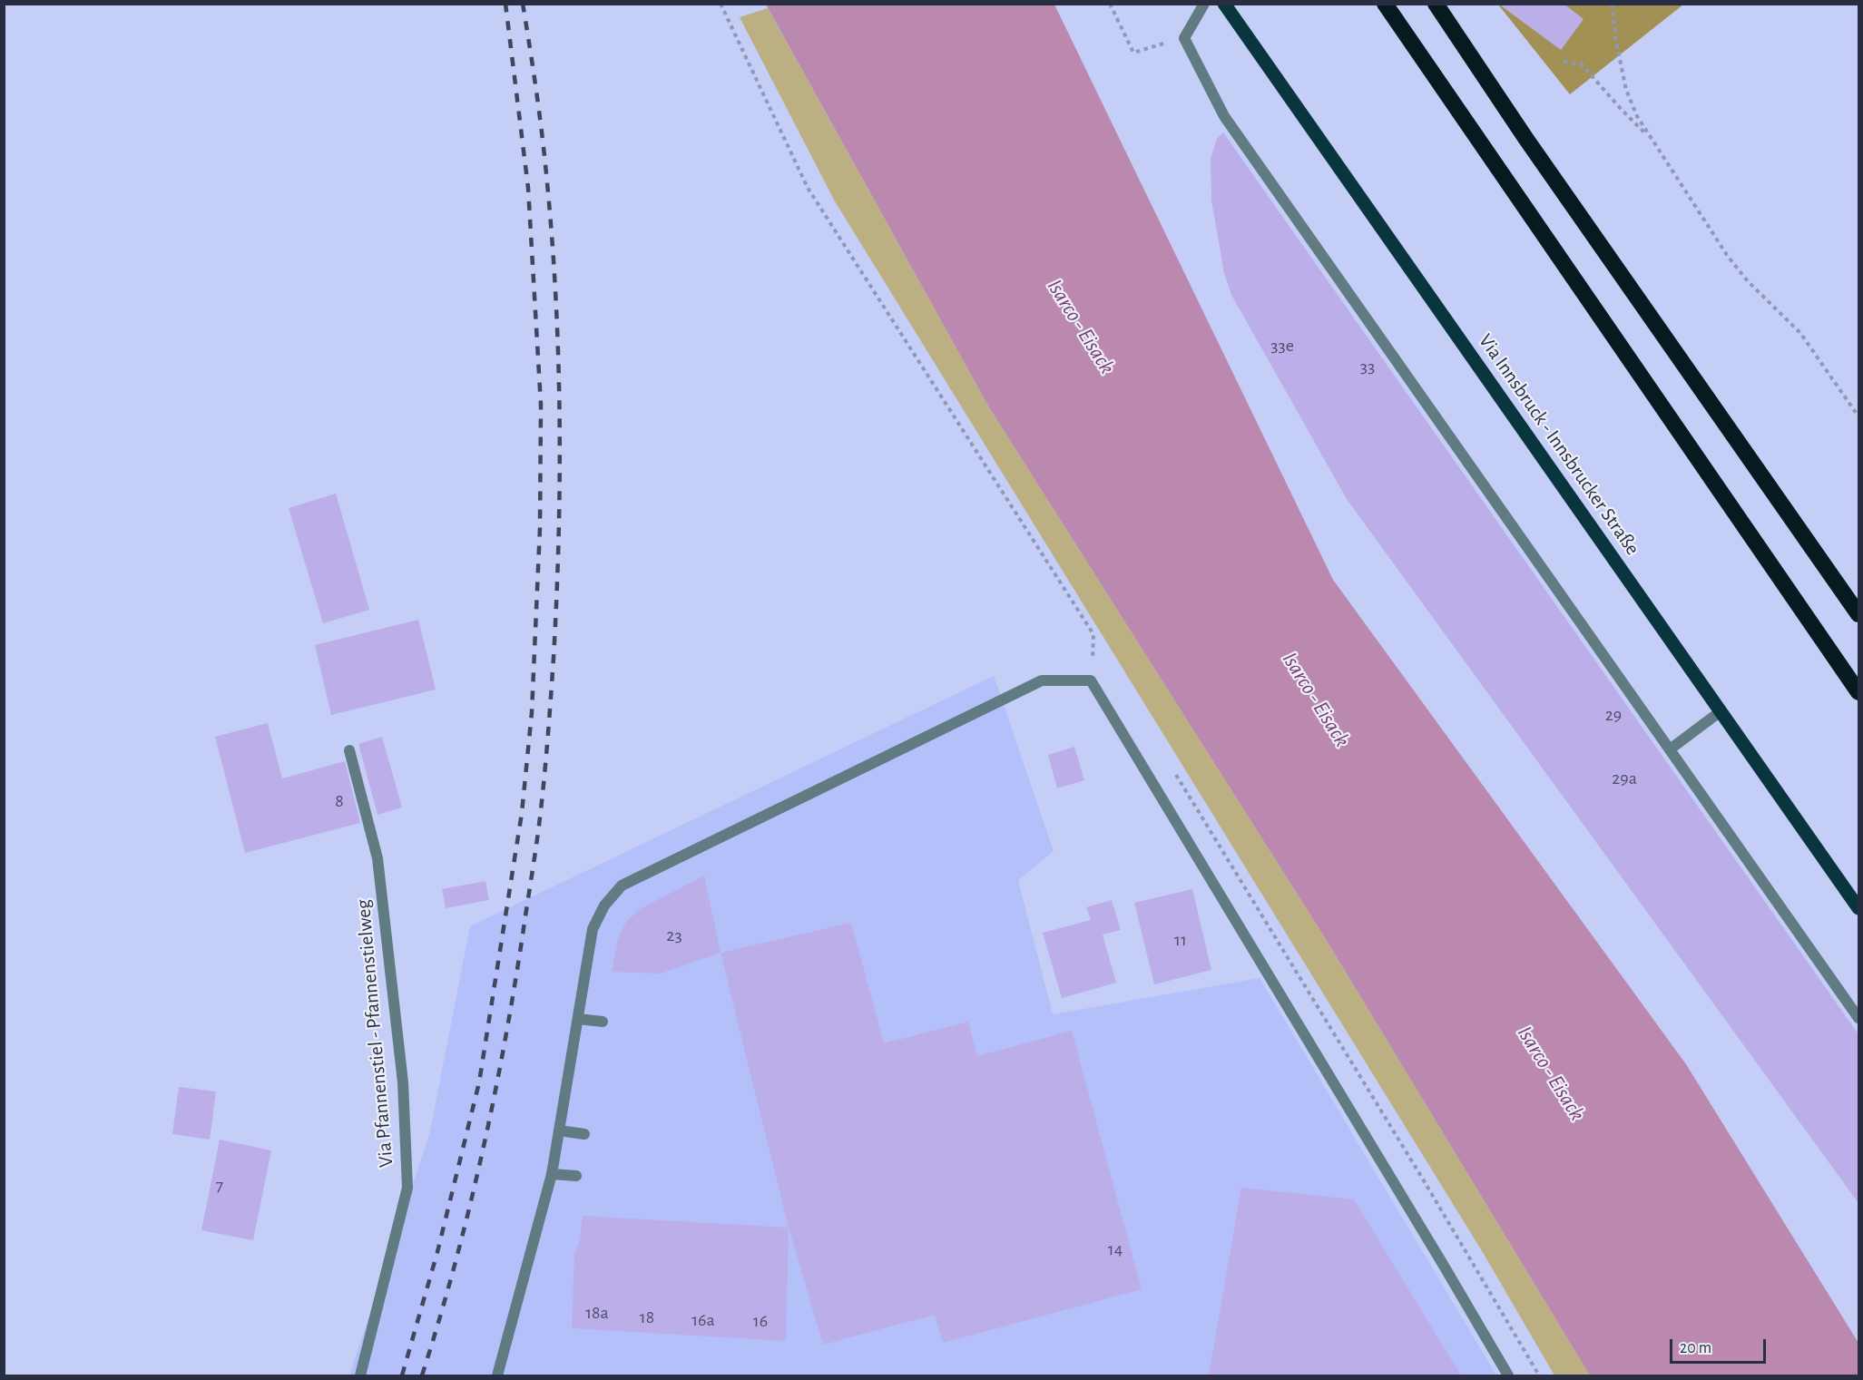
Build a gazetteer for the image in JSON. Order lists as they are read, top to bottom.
{
  "streets": {
    "main road": ["Via Innsbruck - Innsbrucker Straße"],
    "street": ["Via Pfannenstiel - Pfannenstielweg"]
  },
  "water": ["Isarco - Eisack"],
  "house_numbers": [
    "33e",
    "33",
    "29",
    "29a",
    "8",
    "23",
    "11",
    "7",
    "14",
    "18a",
    "18",
    "16a",
    "16"
  ],
  "scale_bar": "20 m"
}
